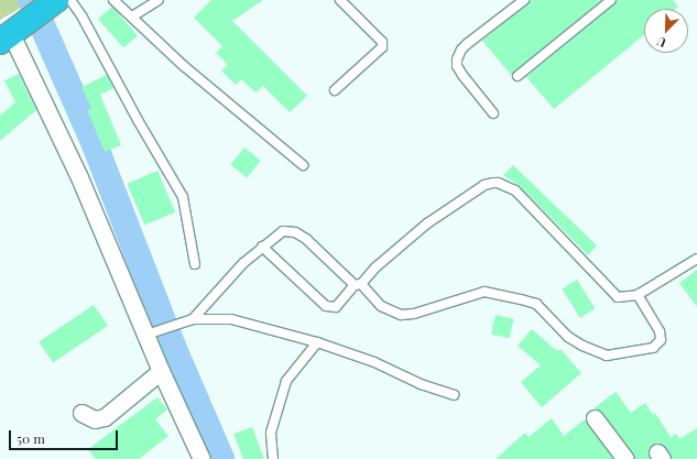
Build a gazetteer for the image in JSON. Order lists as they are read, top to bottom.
{
  "scale_bar": "50 m",
  "north": "bottom left"
}
